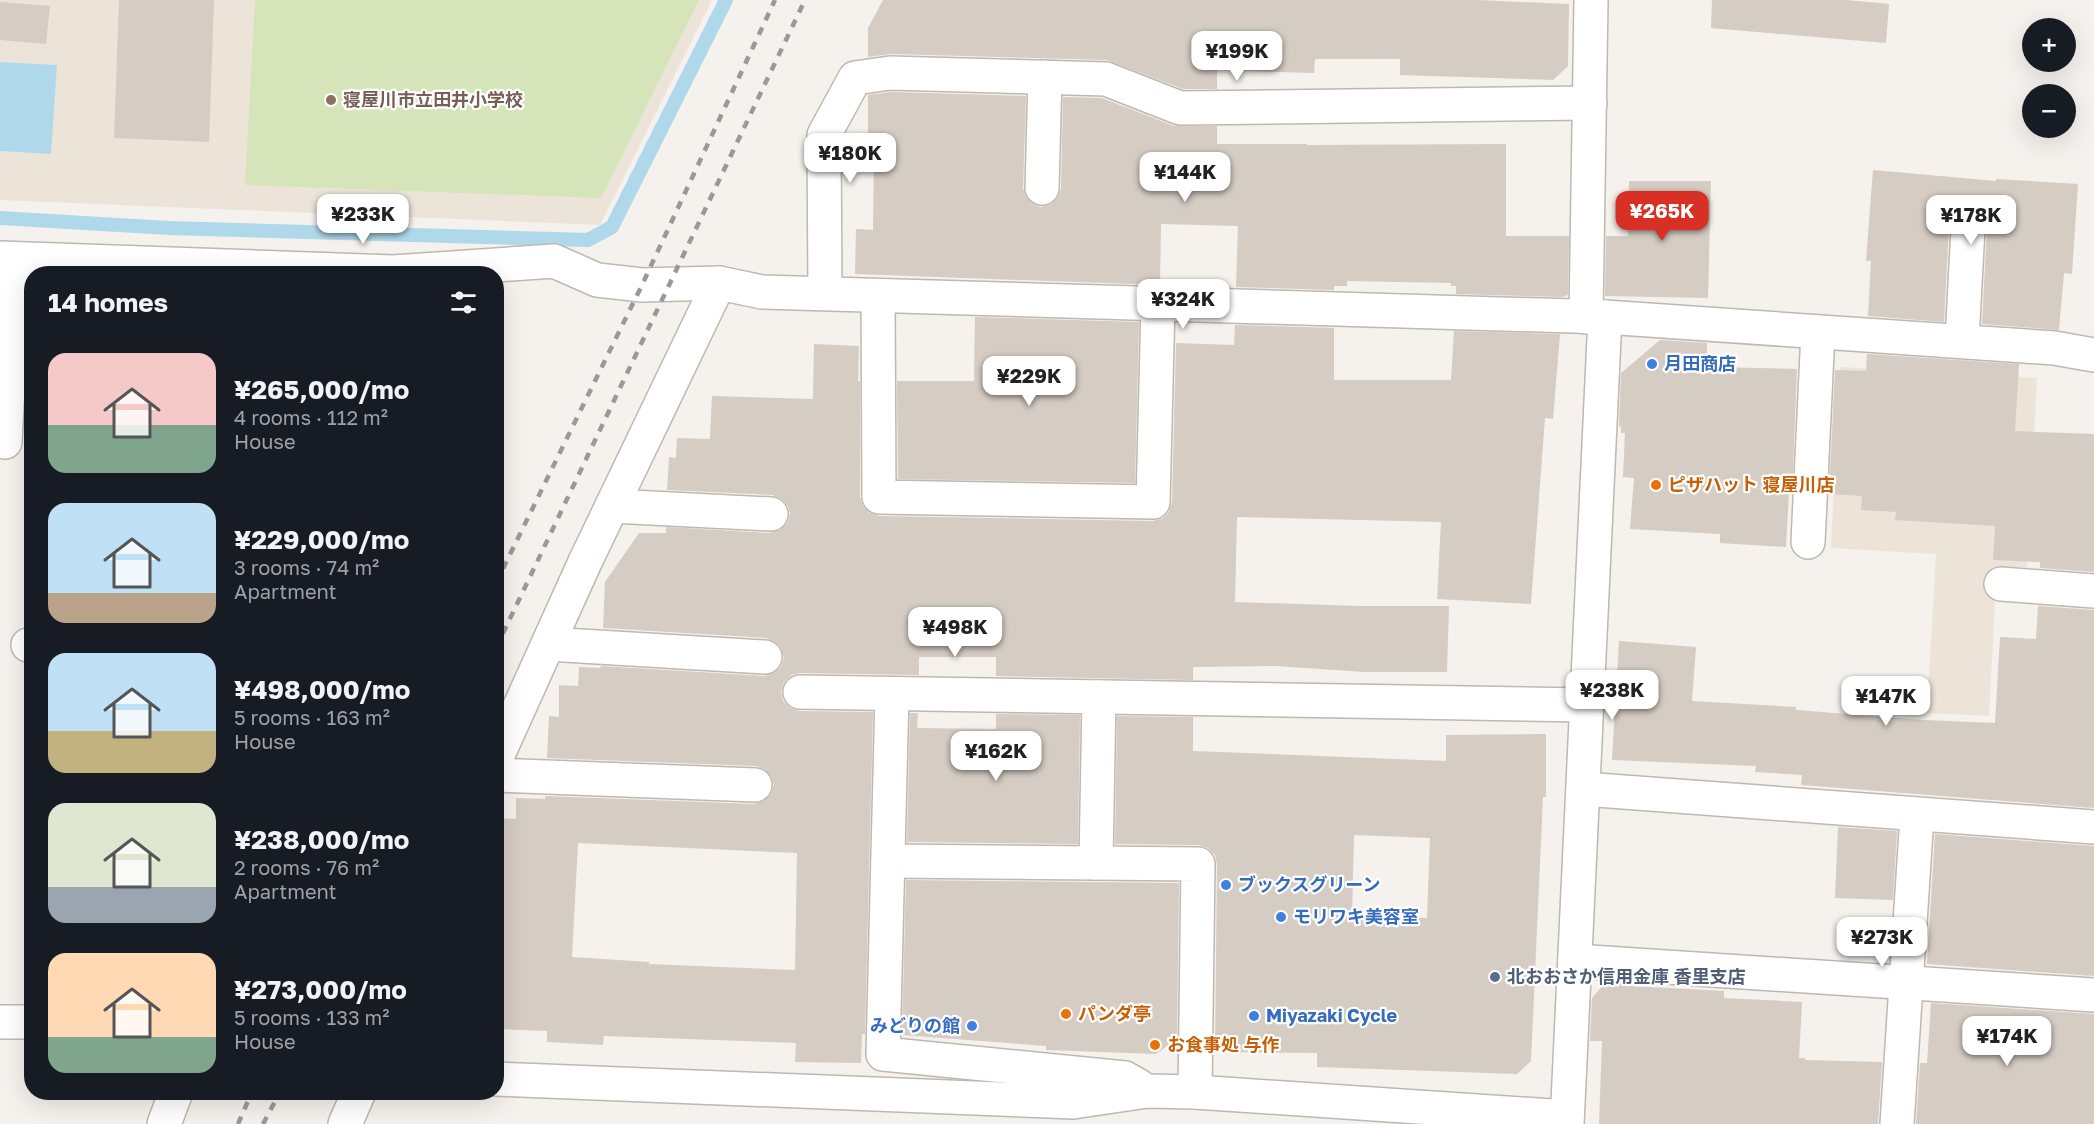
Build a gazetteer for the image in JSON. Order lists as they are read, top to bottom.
{
  "places": [
    "寝屋川市立田井小学校",
    "月田商店",
    "ピザハット 寝屋川店",
    "ブックスグリーン",
    "モリワキ美容室",
    "北おおさか信用金庫 香里支店",
    "パンダ亭",
    "Miyazaki Cycle",
    "みどりの館",
    "お食事処 与作"
  ],
  "page": {
    "map_buttons": ["+", "−"],
    "price": [
      "¥199K",
      "¥180K",
      "¥144K",
      "¥265K",
      "¥233K",
      "¥178K",
      "¥324K",
      "¥229K",
      "¥498K",
      "¥238K",
      "¥147K",
      "¥162K",
      "¥273K",
      "¥174K"
    ],
    "heading": "14 homes",
    "list": [
      {
        "name": "¥265,000/mo",
        "note": "4 rooms · 112 m² · House"
      },
      {
        "name": "¥229,000/mo",
        "note": "3 rooms · 74 m² · Apartment"
      },
      {
        "name": "¥498,000/mo",
        "note": "5 rooms · 163 m² · House"
      },
      {
        "name": "¥238,000/mo",
        "note": "2 rooms · 76 m² · Apartment"
      },
      {
        "name": "¥273,000/mo",
        "note": "5 rooms · 133 m² · House"
      }
    ]
  }
}
